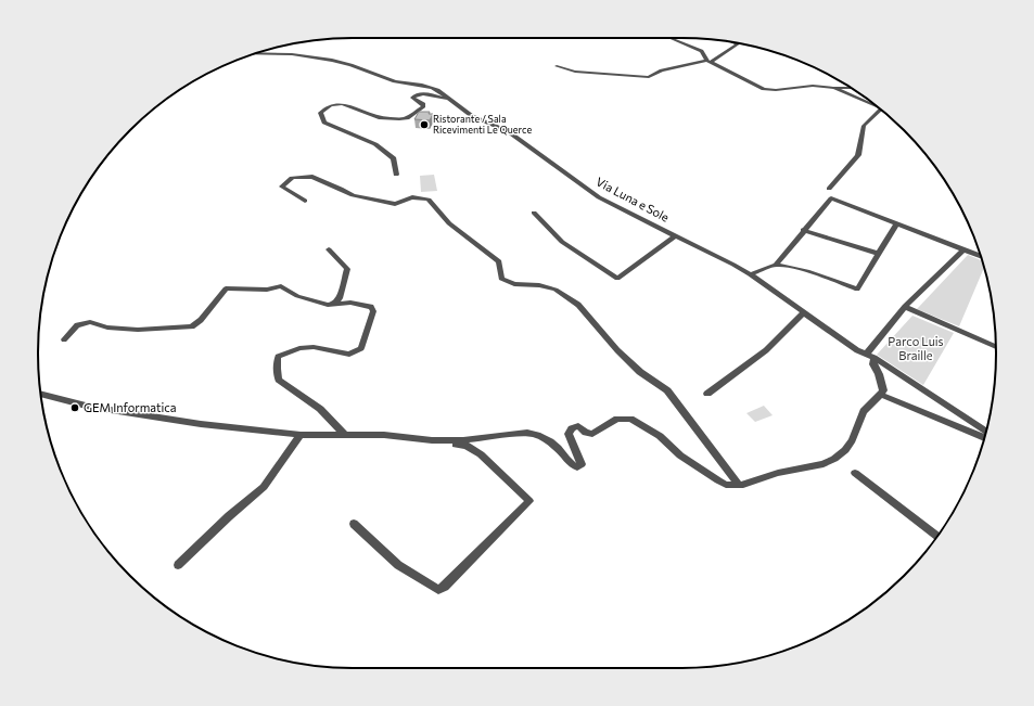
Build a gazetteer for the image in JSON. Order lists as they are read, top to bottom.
{
  "streets": {
    "street": ["Via Luna e Sole"]
  },
  "parks": ["Parco Luis Braille"],
  "places": ["Ristorante / Sala Ricevimenti Le Querce", "GEM Informatica"]
}
